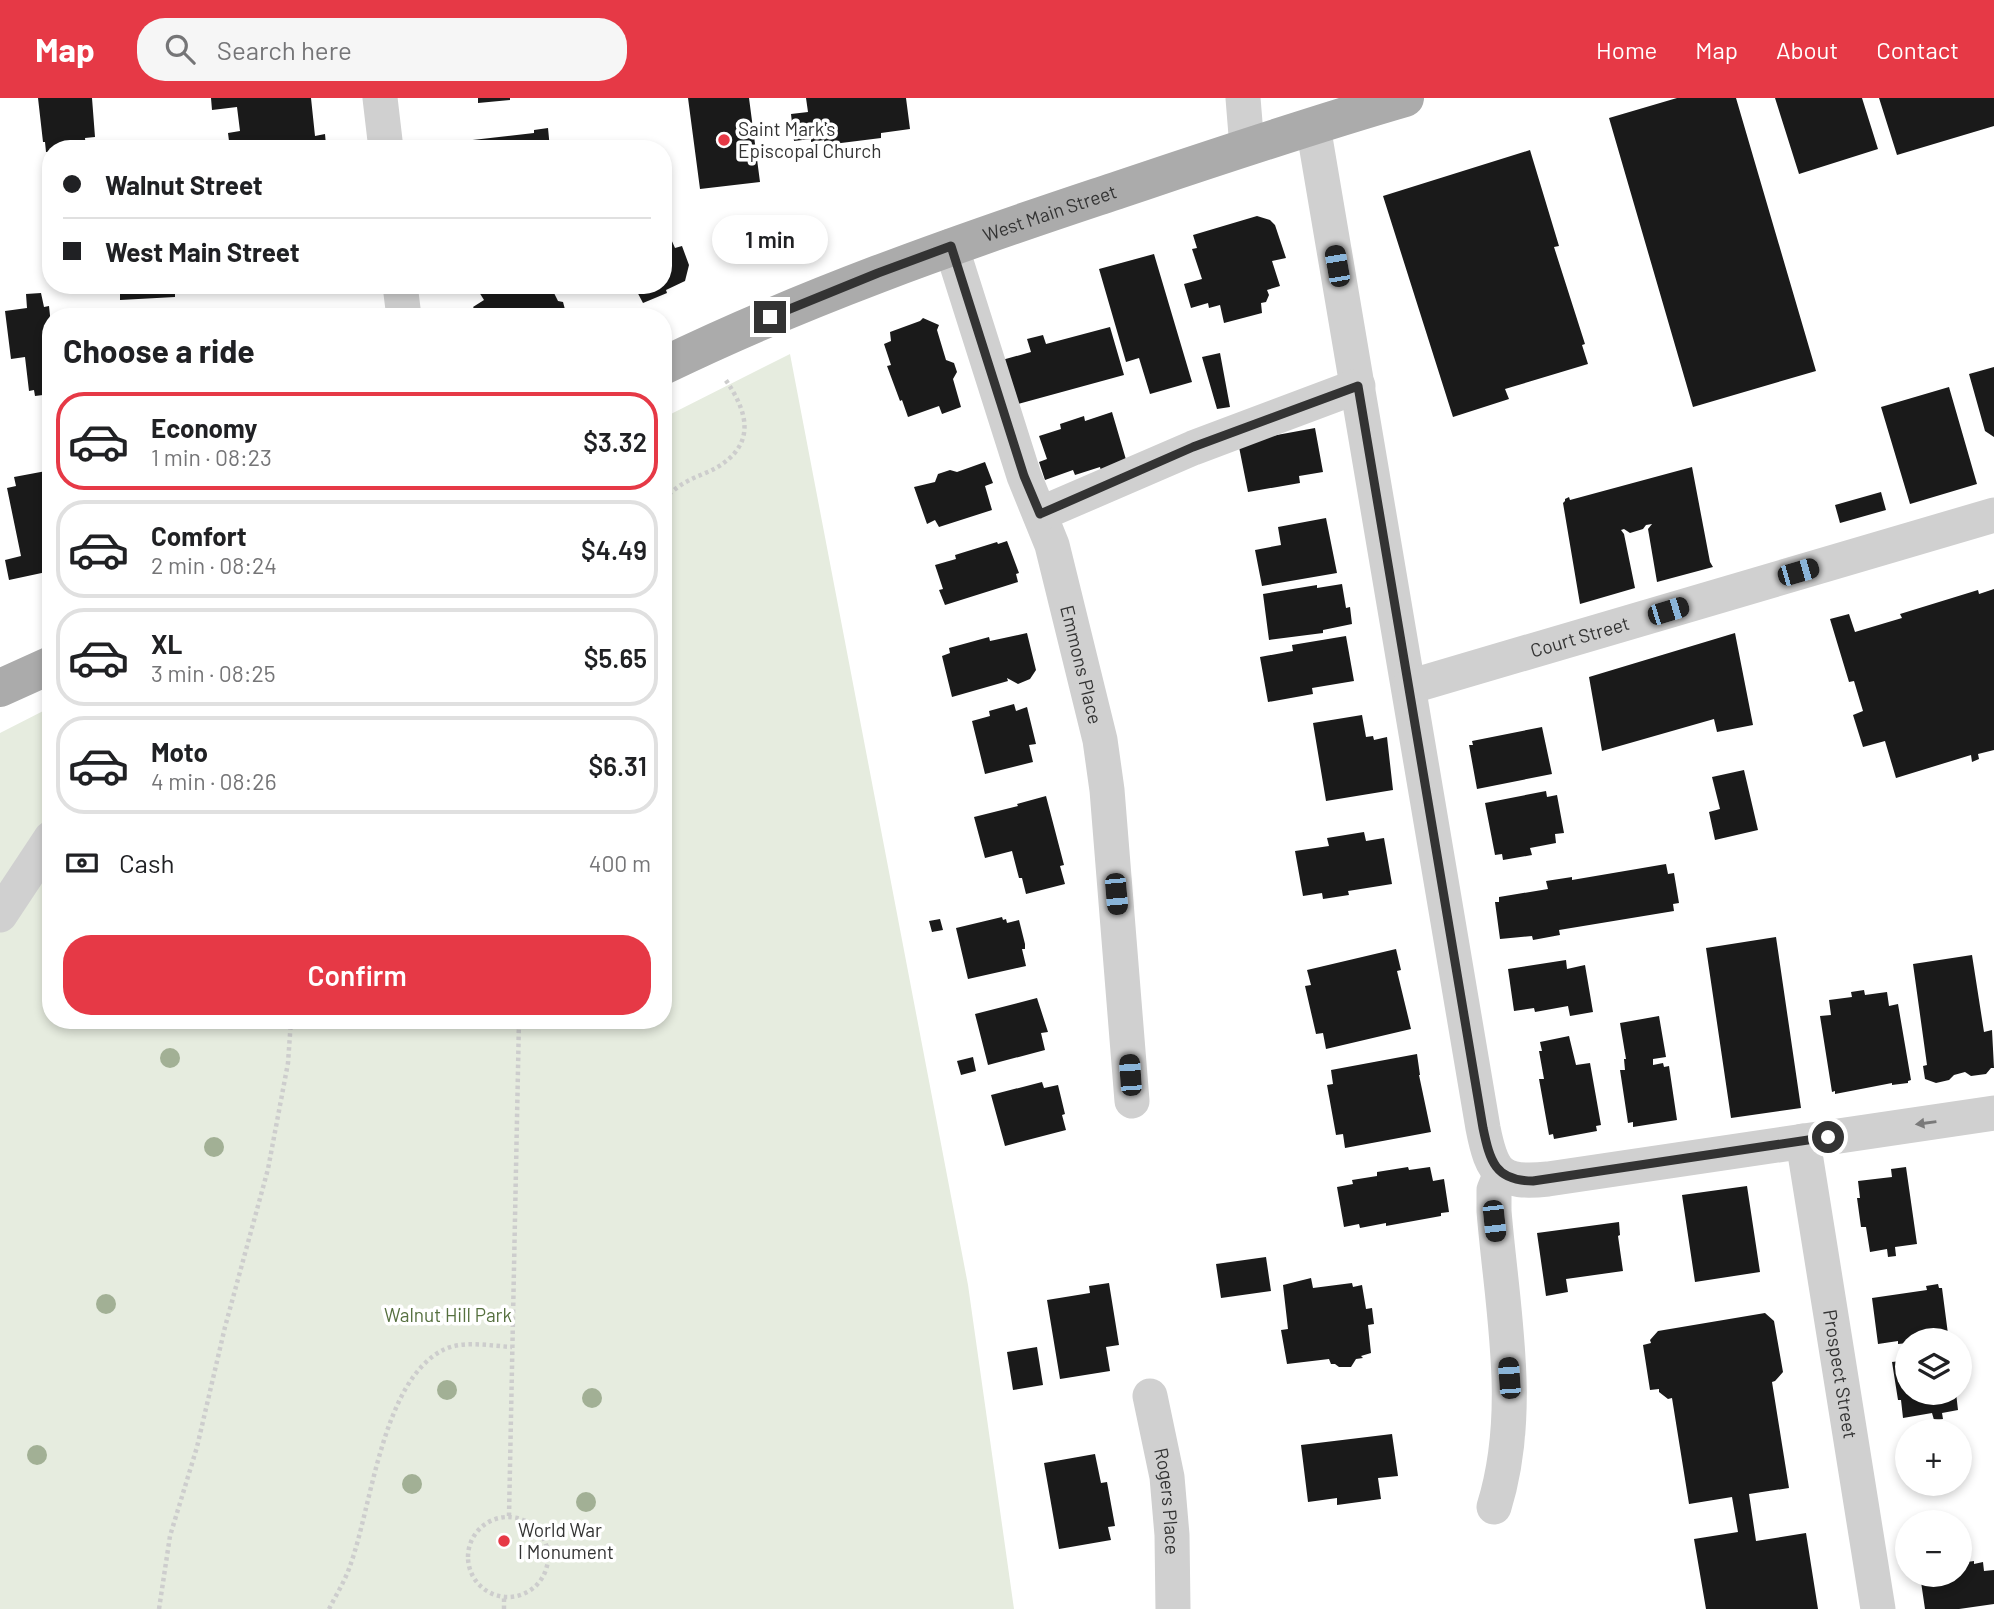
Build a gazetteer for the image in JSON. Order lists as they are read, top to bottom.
{
  "streets": {
    "main road": ["West Main Street"],
    "street": [
      "Court Street",
      "Emmons Place",
      "Prospect Street",
      "Rogers Place"
    ]
  },
  "crossings": [
    ["West Main Street", "Emmons Place"]
  ],
  "parks": ["Walnut Hill Park"],
  "places": ["Saint Mark's Episcopal Church", "World War I Monument"],
  "page": {
    "header": "Map",
    "search": "Search here",
    "nav": [
      "Home",
      "Map",
      "About",
      "Contact"
    ],
    "banner": ["Walnut Street", "West Main Street"],
    "bubble": "1 min",
    "heading": "Choose a ride",
    "list": [
      {
        "name": "Economy",
        "note": "1 min · 08:23",
        "value": "$3.32"
      },
      {
        "name": "Comfort",
        "note": "2 min · 08:24",
        "value": "$4.49"
      },
      {
        "name": "XL",
        "note": "3 min · 08:25",
        "value": "$5.65"
      },
      {
        "name": "Moto",
        "note": "4 min · 08:26",
        "value": "$6.31"
      }
    ],
    "pay": ["Cash", "400 m"],
    "buttons": "Confirm",
    "map_buttons": ["+", "−"]
  }
}
